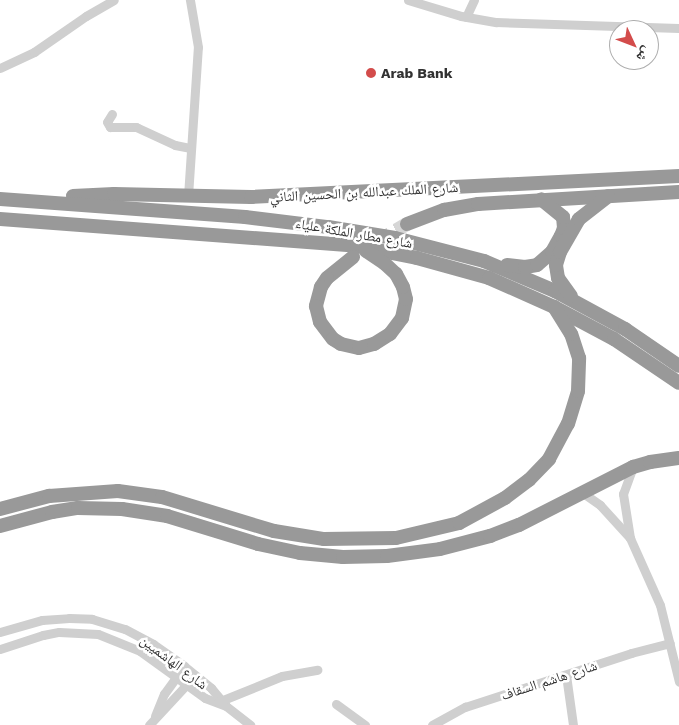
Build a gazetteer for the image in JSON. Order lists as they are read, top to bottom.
{
  "streets": {
    "highway": ["شارع الملك عبدالله بن الحسين الثاني", "شارع مطار الملكة علياء"],
    "street": ["شارع الهاشميين", "شارع هاشم السقاف"]
  },
  "crossings": [
    ["شارع الملك عبدالله بن الحسين الثاني", "شارع مطار الملكة علياء"]
  ],
  "places": ["Arab Bank"],
  "north": "bottom right"
}
